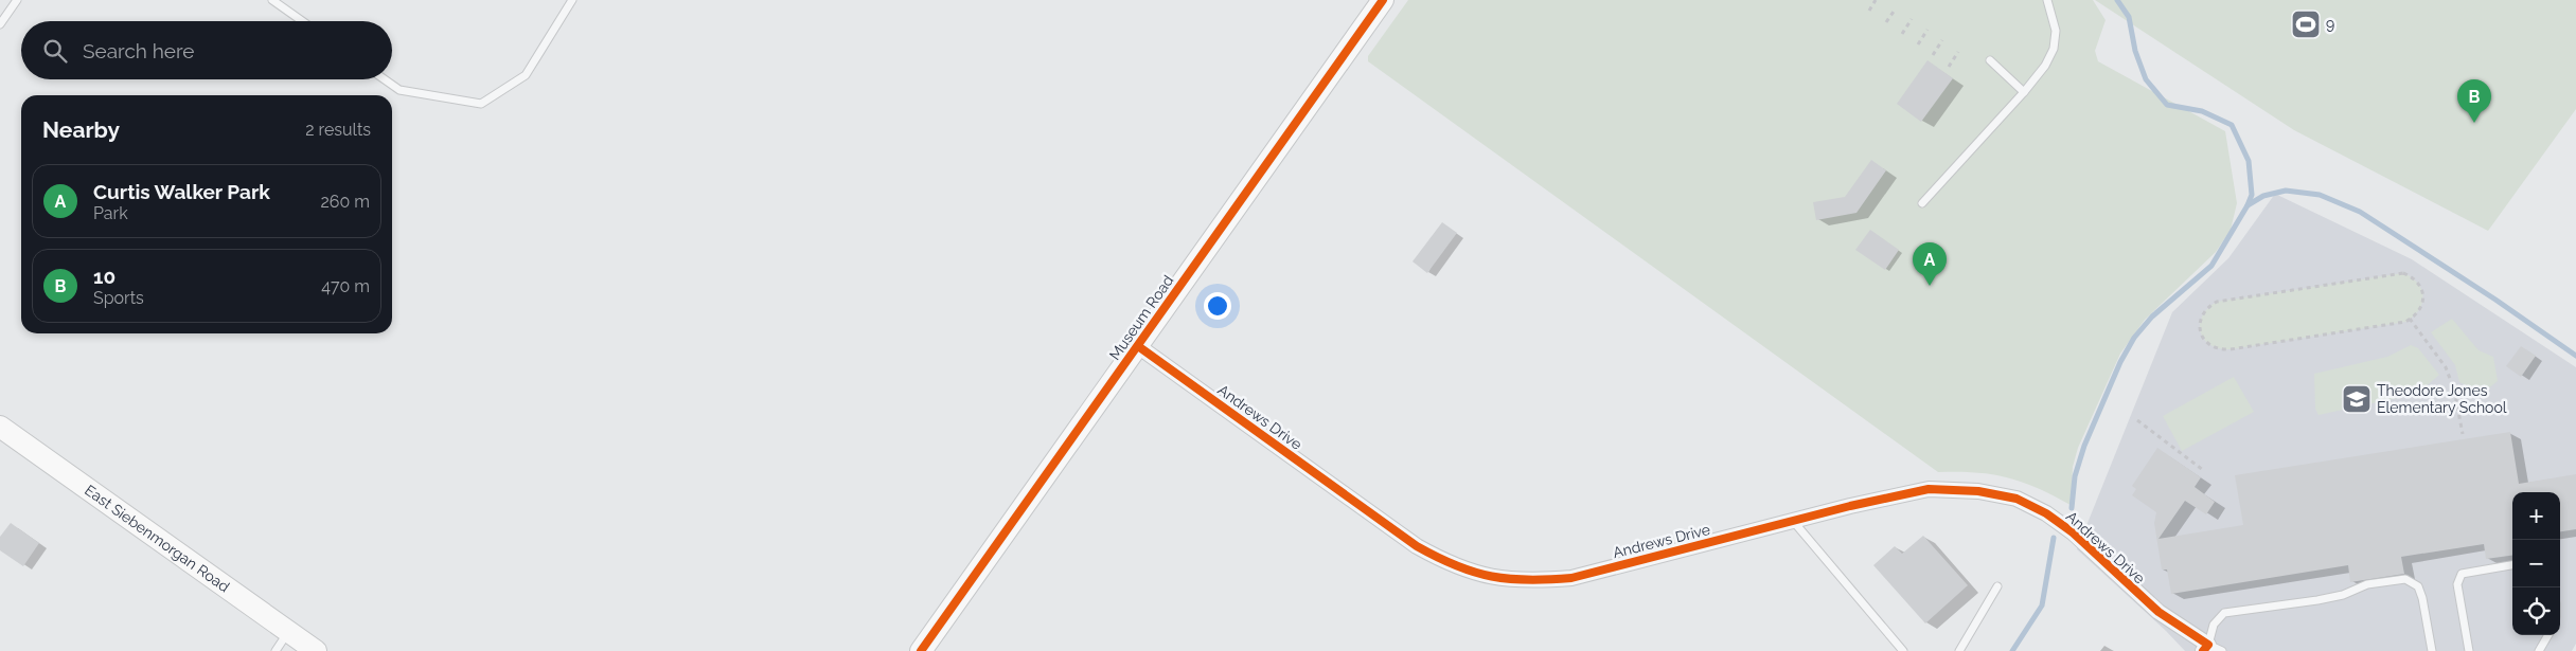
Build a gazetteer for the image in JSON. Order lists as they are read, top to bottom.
{
  "streets": {
    "street": ["Museum Road", "Andrews Drive", "East Siebenmorgan Road"]
  },
  "crossings": [
    ["Museum Road", "Andrews Drive"]
  ],
  "places": {
    "sports": ["9"],
    "school or university": ["Theodore Jones Elementary School"]
  },
  "page": {
    "search": "Search here",
    "pins": ["B", "A"],
    "heading": ["Nearby", "2 results"],
    "list": [
      {
        "mark": "A",
        "name": "Curtis Walker Park",
        "note": "Park",
        "value": "260 m"
      },
      {
        "mark": "B",
        "name": "10",
        "note": "Sports",
        "value": "470 m"
      }
    ],
    "map_buttons": ["+", "−"]
  }
}
